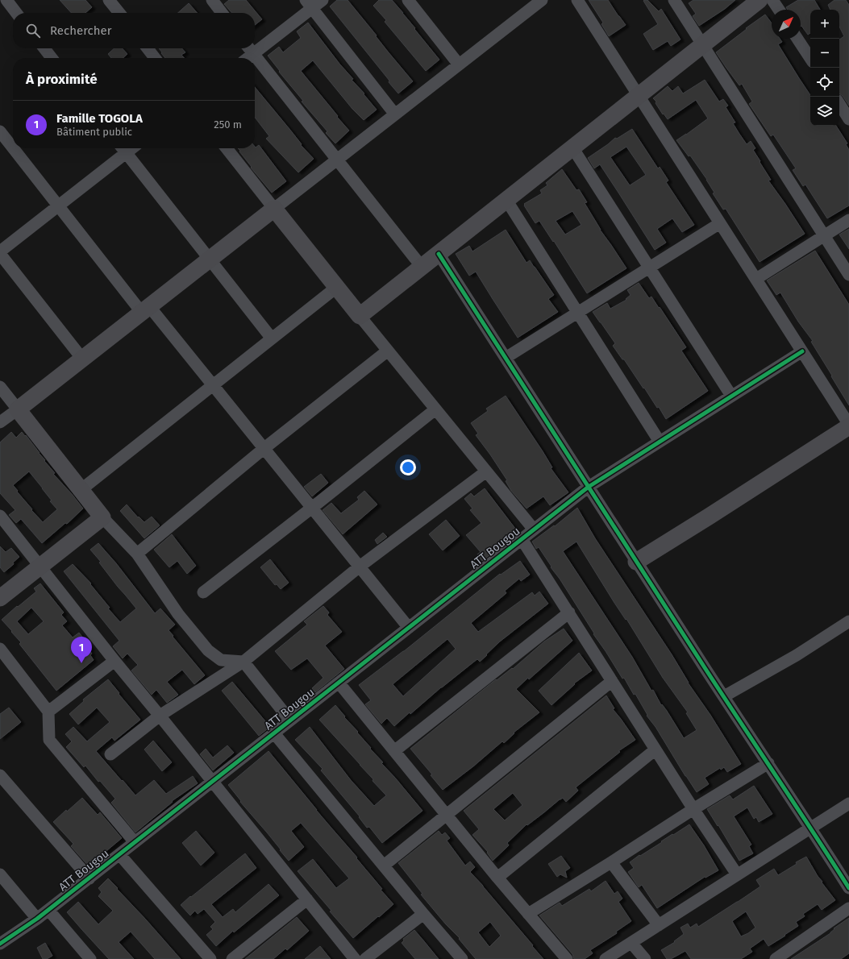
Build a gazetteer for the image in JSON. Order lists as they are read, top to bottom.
{
  "streets": {
    "street": ["ATT Bougou"]
  },
  "north": "top right",
  "page": {
    "map_buttons": ["+", "−"],
    "search": "Rechercher",
    "heading": "À proximité",
    "list": [
      {
        "mark": "1",
        "name": "Famille TOGOLA",
        "note": "Bâtiment public",
        "value": "250 m"
      }
    ],
    "pins": "1"
  }
}
